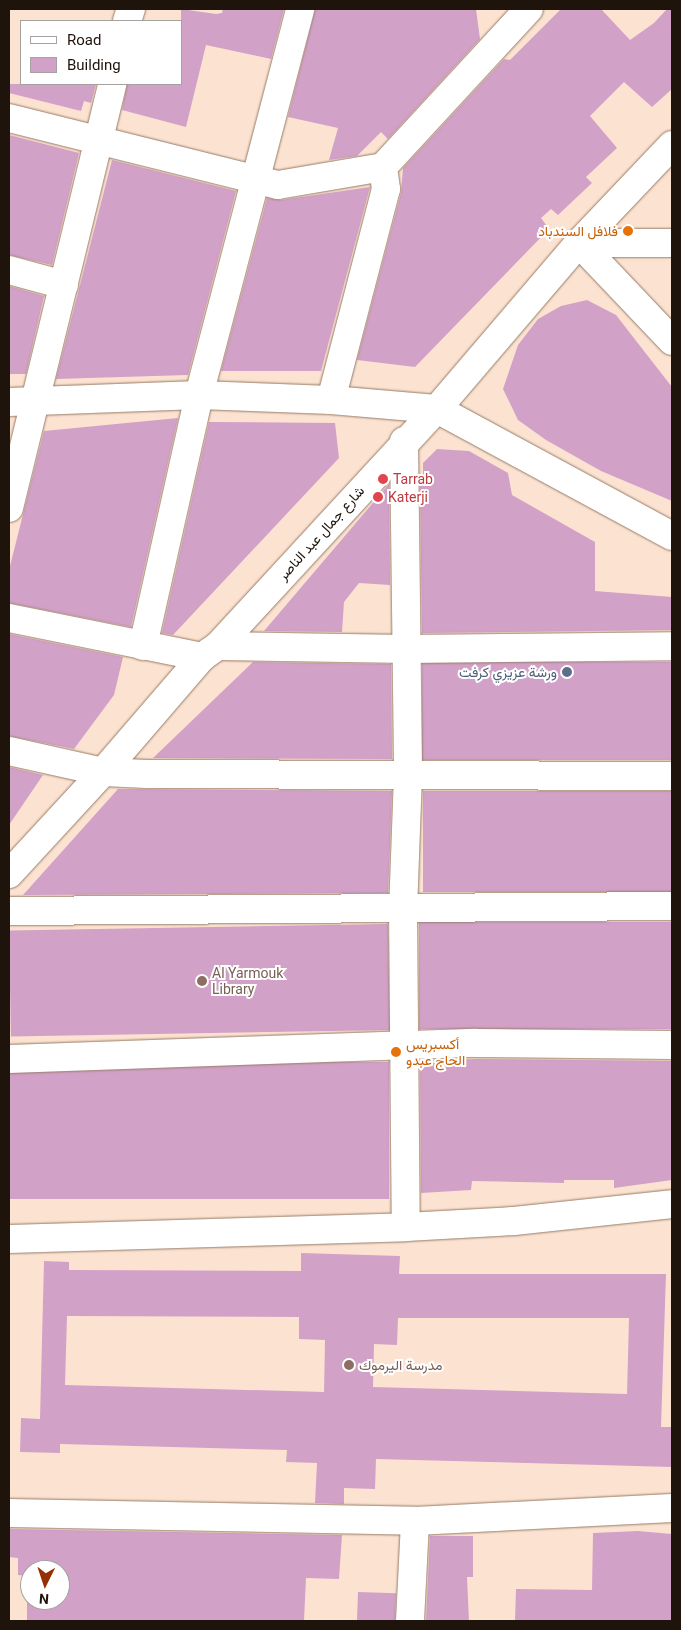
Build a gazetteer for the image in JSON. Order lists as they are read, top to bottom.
{
  "streets": {
    "street": ["شارع جمال عبد الناصر"]
  },
  "places": [
    "فلافل السندباد",
    "Tarrab",
    "Katerji",
    "ورشة عزيزي كرفت",
    "Al Yarmouk Library",
    "أكسبريس الحاج عبدو",
    "مدرسة اليرموك"
  ],
  "legend": ["Road", "Building"],
  "north": "bottom"
}
